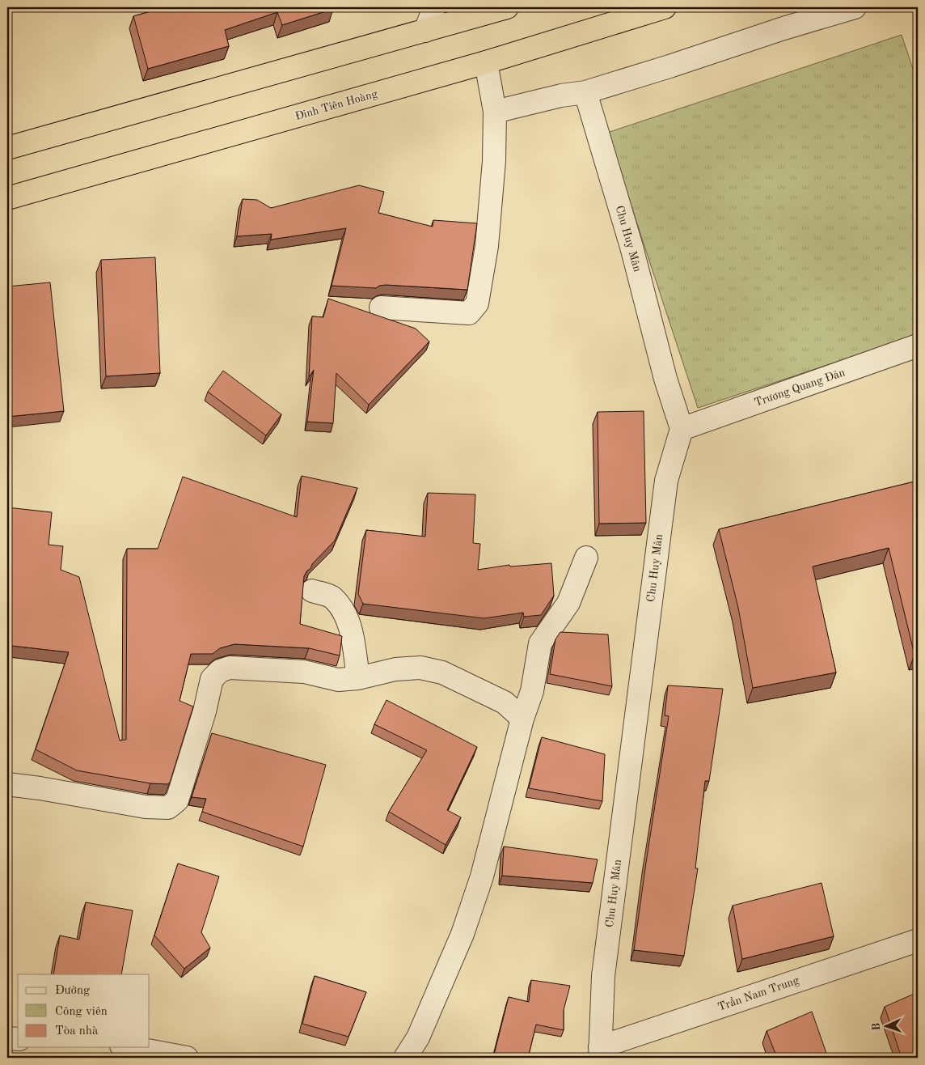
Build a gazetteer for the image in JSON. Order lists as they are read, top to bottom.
{
  "streets": {
    "highway": ["Đinh Tiên Hoàng"],
    "street": ["Chu Huy Mân", "Trương Quang Đản", "Trần Nam Trung"]
  },
  "crossings": [
    ["Chu Huy Mân", "Trương Quang Đản"],
    ["Chu Huy Mân", "Trần Nam Trung"]
  ],
  "legend": ["Đường", "Công viên", "Tòa nhà"],
  "north": "left"
}
